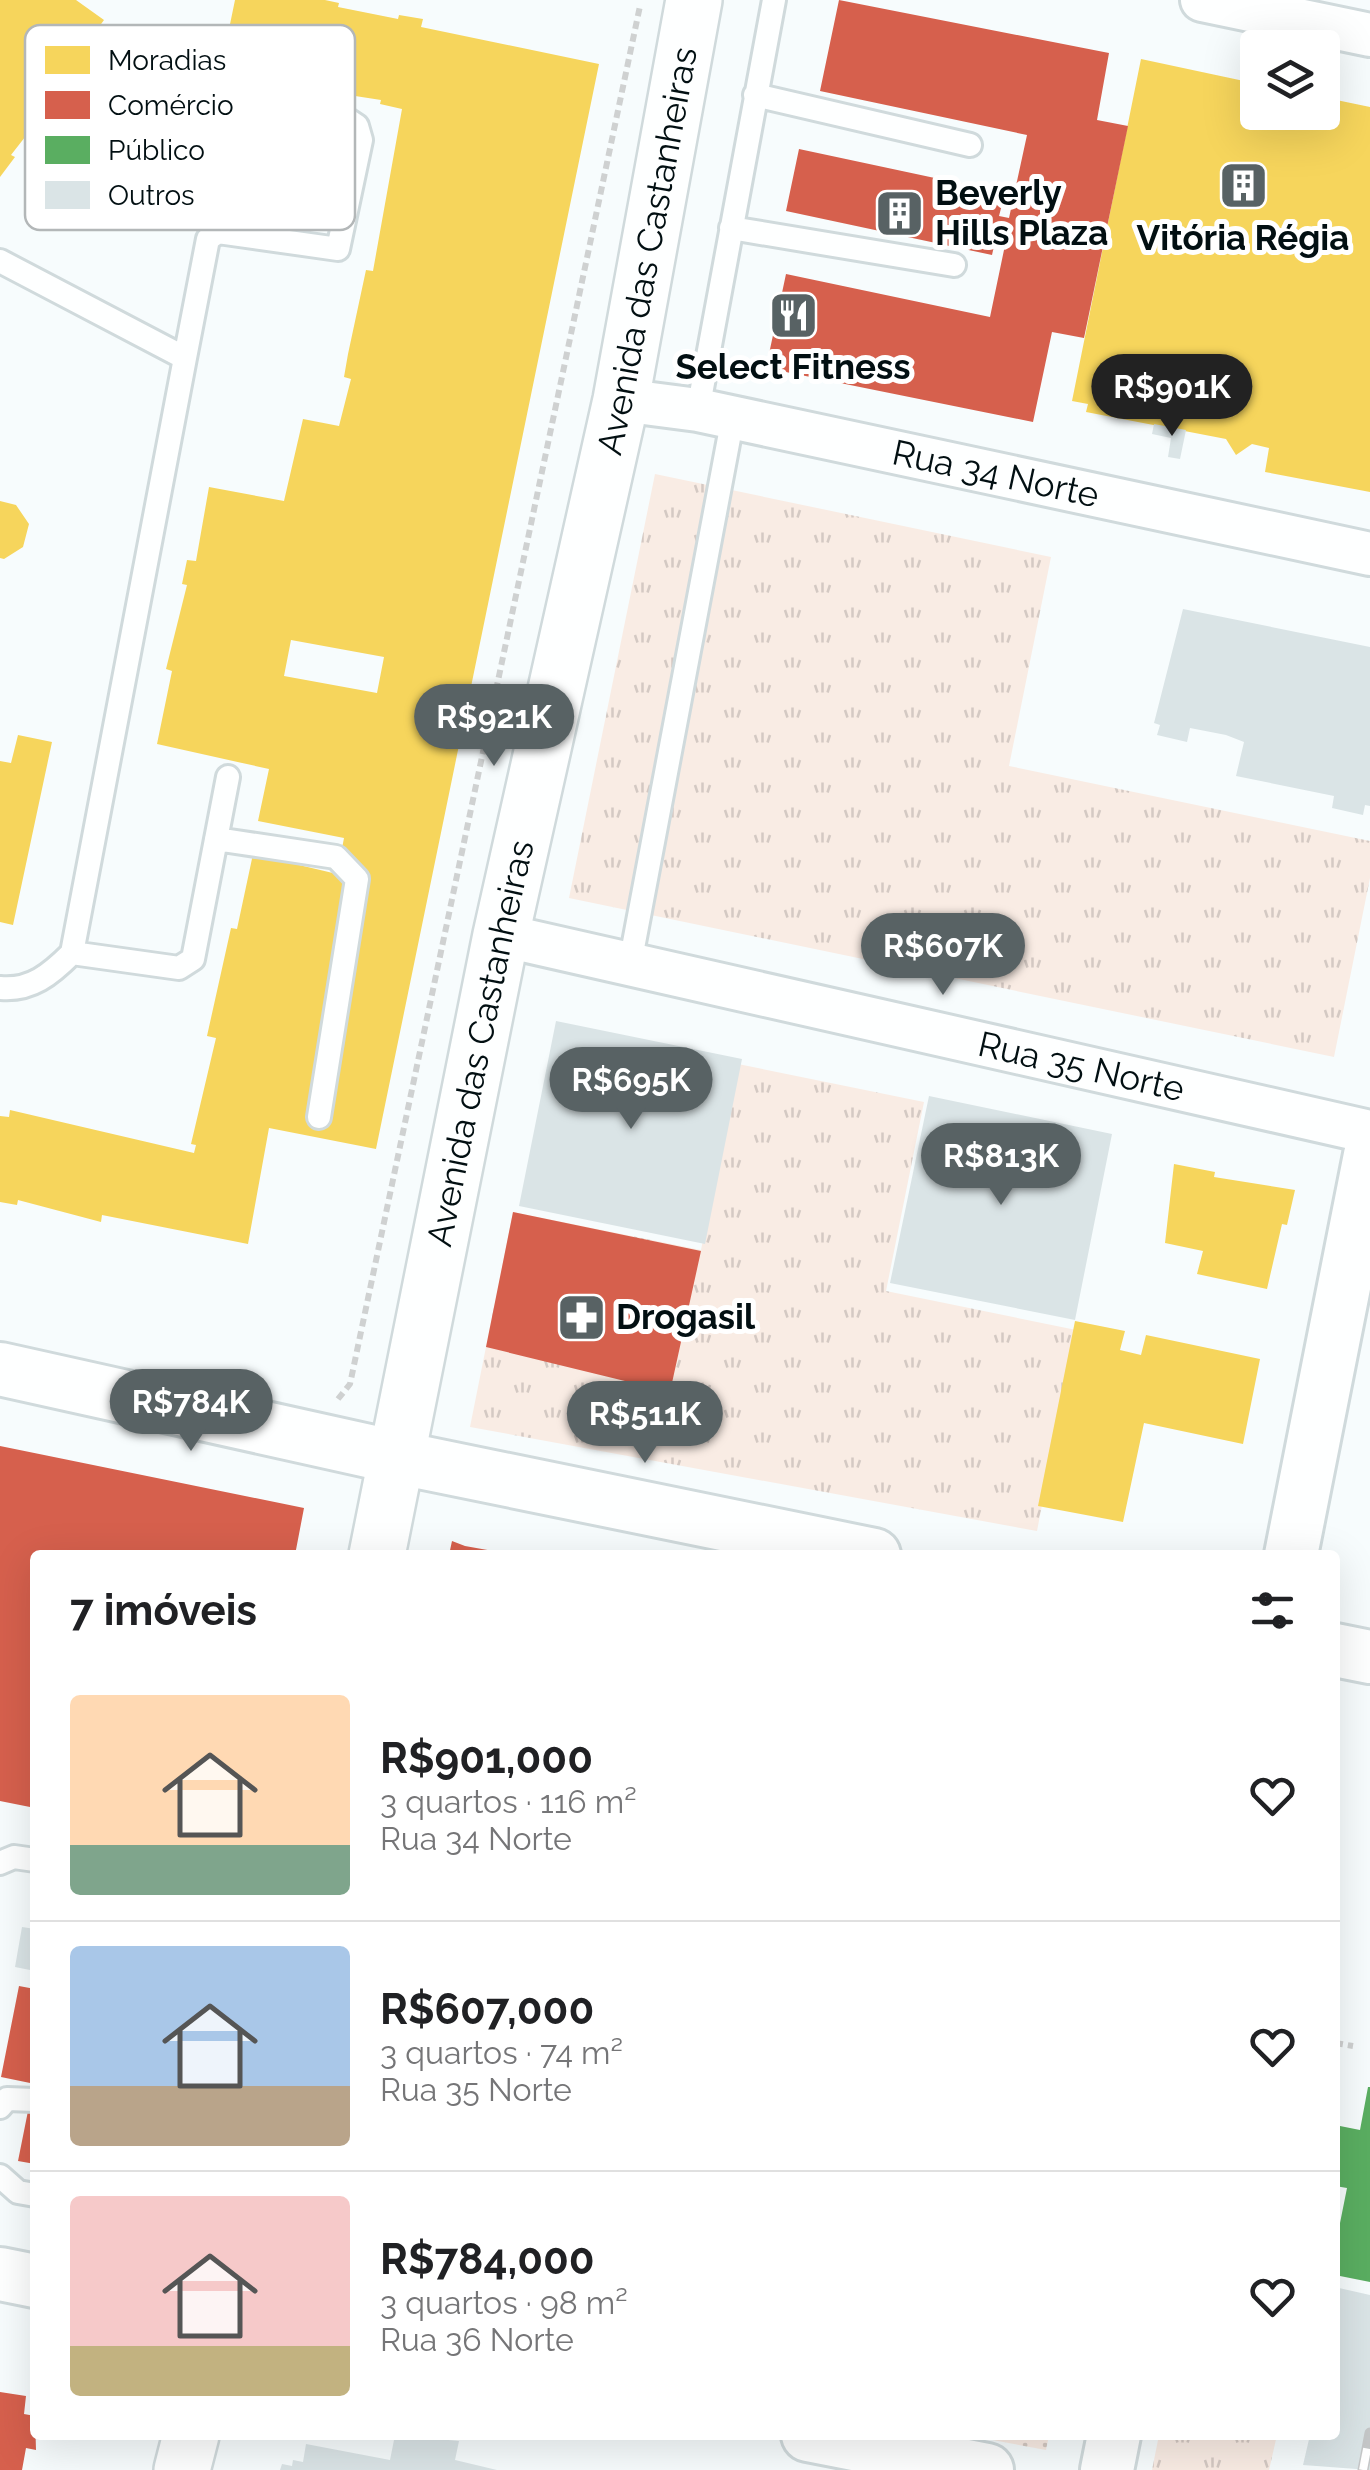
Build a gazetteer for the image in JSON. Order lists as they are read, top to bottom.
{
  "streets": {
    "main road": ["Avenida das Castanheiras"],
    "street": ["Rua 34 Norte", "Rua 35 Norte"]
  },
  "crossings": [
    ["Avenida das Castanheiras", "Rua 34 Norte"],
    ["Avenida das Castanheiras", "Rua 35 Norte"]
  ],
  "places": {
    "building": ["Vitória Régia", "Beverly Hills Plaza"],
    "restaurant": ["Select Fitness"],
    "pharmacy": ["Drogasil"]
  },
  "legend": [
    "Moradias",
    "Comércio",
    "Público",
    "Outros"
  ],
  "page": {
    "price": [
      "R$901K",
      "R$921K",
      "R$607K",
      "R$695K",
      "R$813K",
      "R$784K",
      "R$511K"
    ],
    "heading": "7 imóveis",
    "list": [
      {
        "name": "R$901,000",
        "note": "3 quartos · 116 m² · Rua 34 Norte"
      },
      {
        "name": "R$607,000",
        "note": "3 quartos · 74 m² · Rua 35 Norte"
      },
      {
        "name": "R$784,000",
        "note": "3 quartos · 98 m² · Rua 36 Norte"
      }
    ]
  }
}
